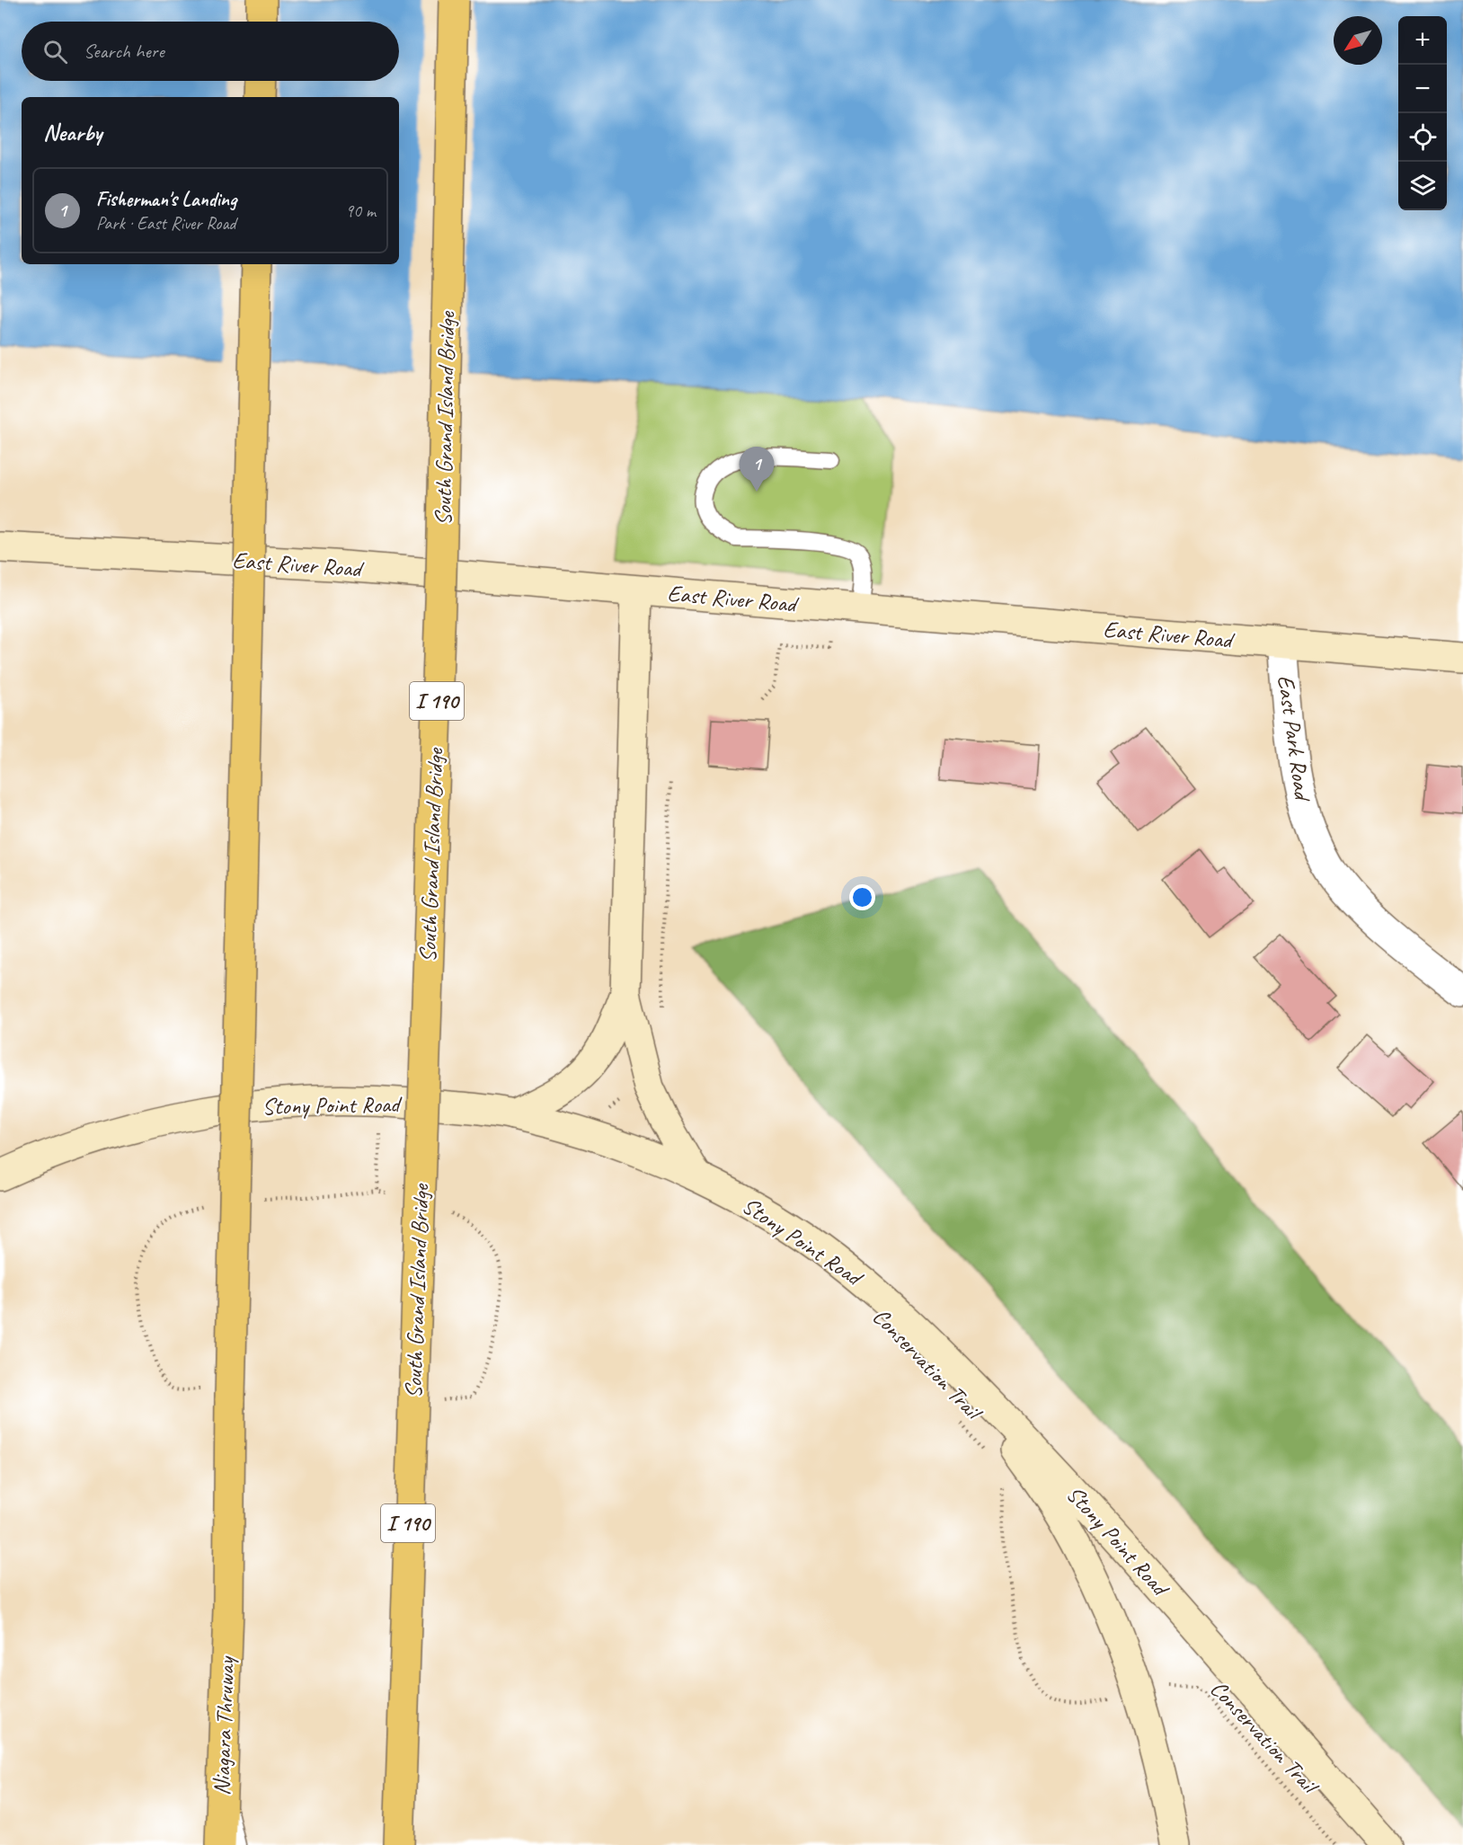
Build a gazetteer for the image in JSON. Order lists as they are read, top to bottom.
{
  "streets": {
    "highway": ["South Grand Island Bridge", "I 190", "Niagara Thruway"],
    "main road": ["East River Road", "Stony Point Road"],
    "street": ["East Park Road"],
    "path": ["Conservation Trail"]
  },
  "crossings": [
    ["South Grand Island Bridge", "I 190"],
    ["East River Road", "East Park Road"]
  ],
  "north": "bottom left",
  "page": {
    "map_buttons": ["+", "−"],
    "search": "Search here",
    "heading": "Nearby",
    "list": [
      {
        "mark": "1",
        "name": "Fisherman's Landing",
        "note": "Park · East River Road",
        "value": "90 m"
      }
    ],
    "pins": "1"
  }
}
